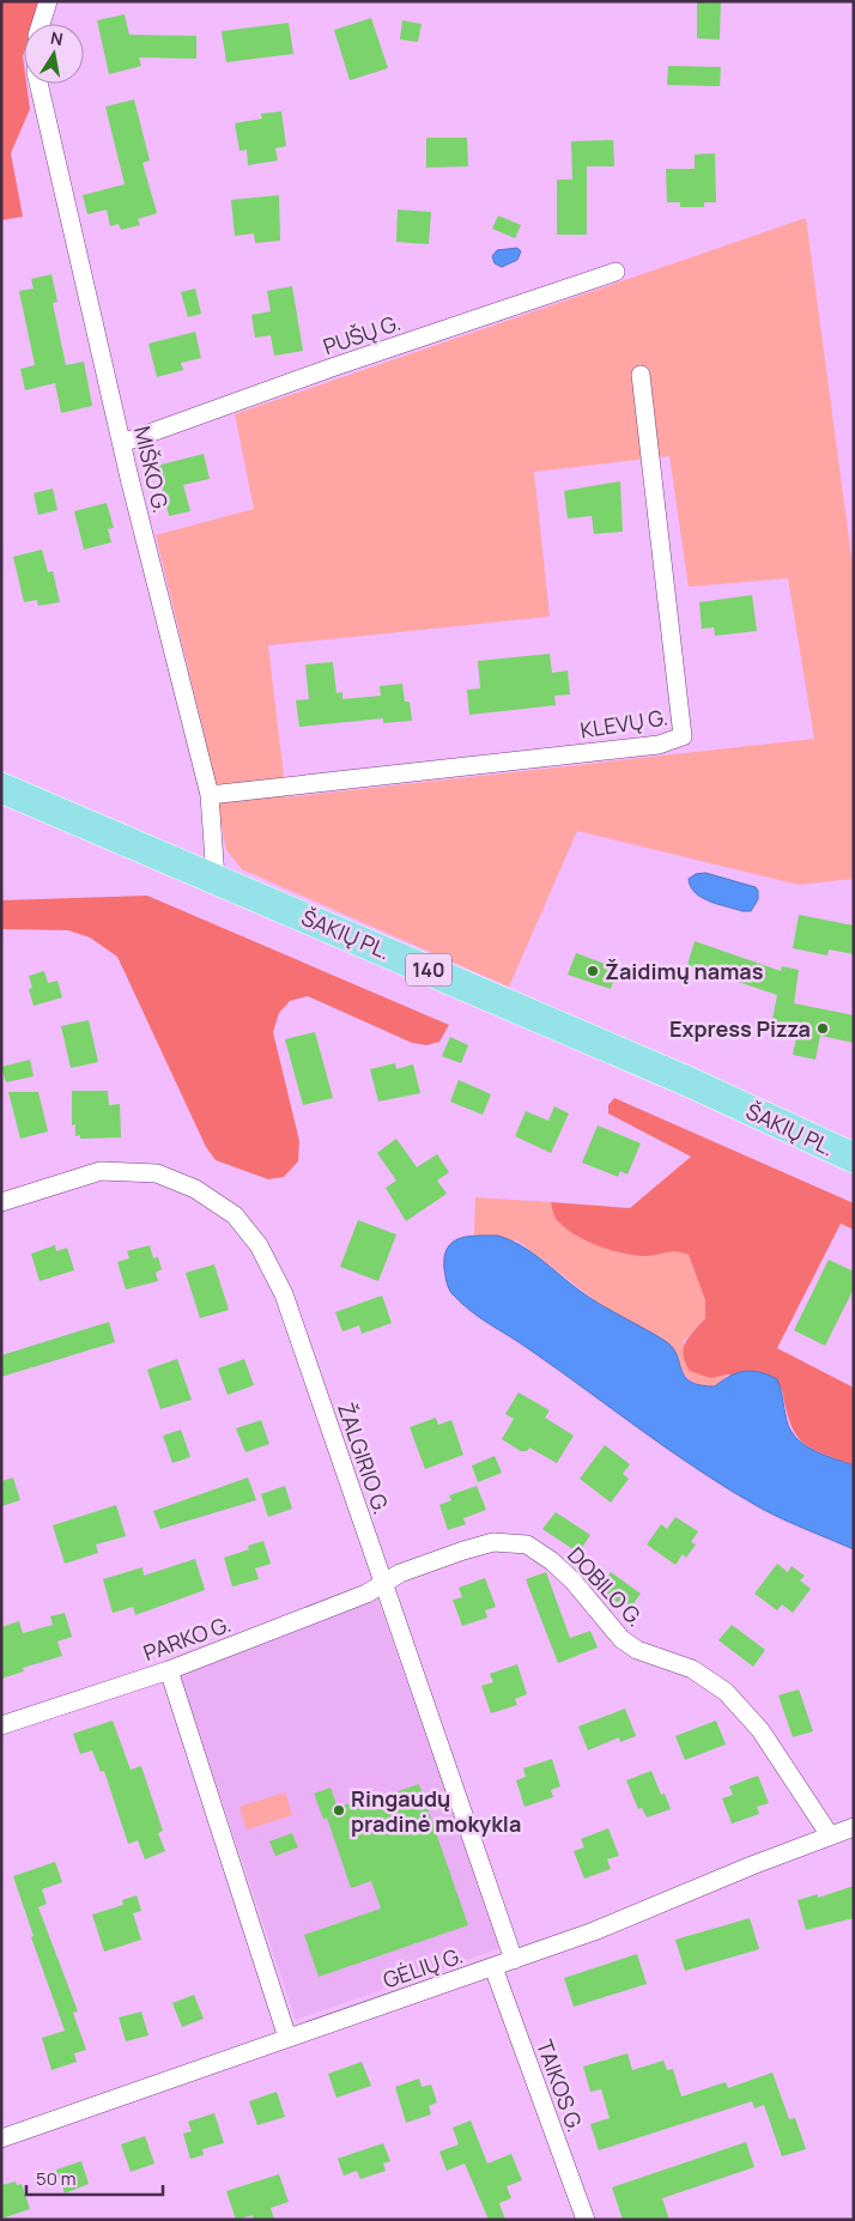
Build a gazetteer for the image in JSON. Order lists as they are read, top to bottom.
{
  "streets": {
    "main road": ["ŠAKIŲ PL.", "140"],
    "street": [
      "PUŠŲ G.",
      "MIŠKO G.",
      "KLEVŲ G.",
      "ŽALGIRIO G.",
      "DOBILO G.",
      "PARKO G.",
      "GĖLIŲ G.",
      "TAIKOS G."
    ]
  },
  "crossings": [
    ["PUŠŲ G.", "MIŠKO G."],
    ["MIŠKO G.", "KLEVŲ G."],
    ["MIŠKO G.", "ŠAKIŲ PL."],
    ["ŽALGIRIO G.", "DOBILO G."],
    ["ŽALGIRIO G.", "PARKO G."],
    ["ŽALGIRIO G.", "GĖLIŲ G."],
    ["DOBILO G.", "PARKO G."],
    ["DOBILO G.", "GĖLIŲ G."],
    ["GĖLIŲ G.", "TAIKOS G."]
  ],
  "places": ["Žaidimų namas", "Express Pizza", "Ringaudų pradinė mokykla"],
  "scale_bar": "50 m",
  "north": "top"
}
